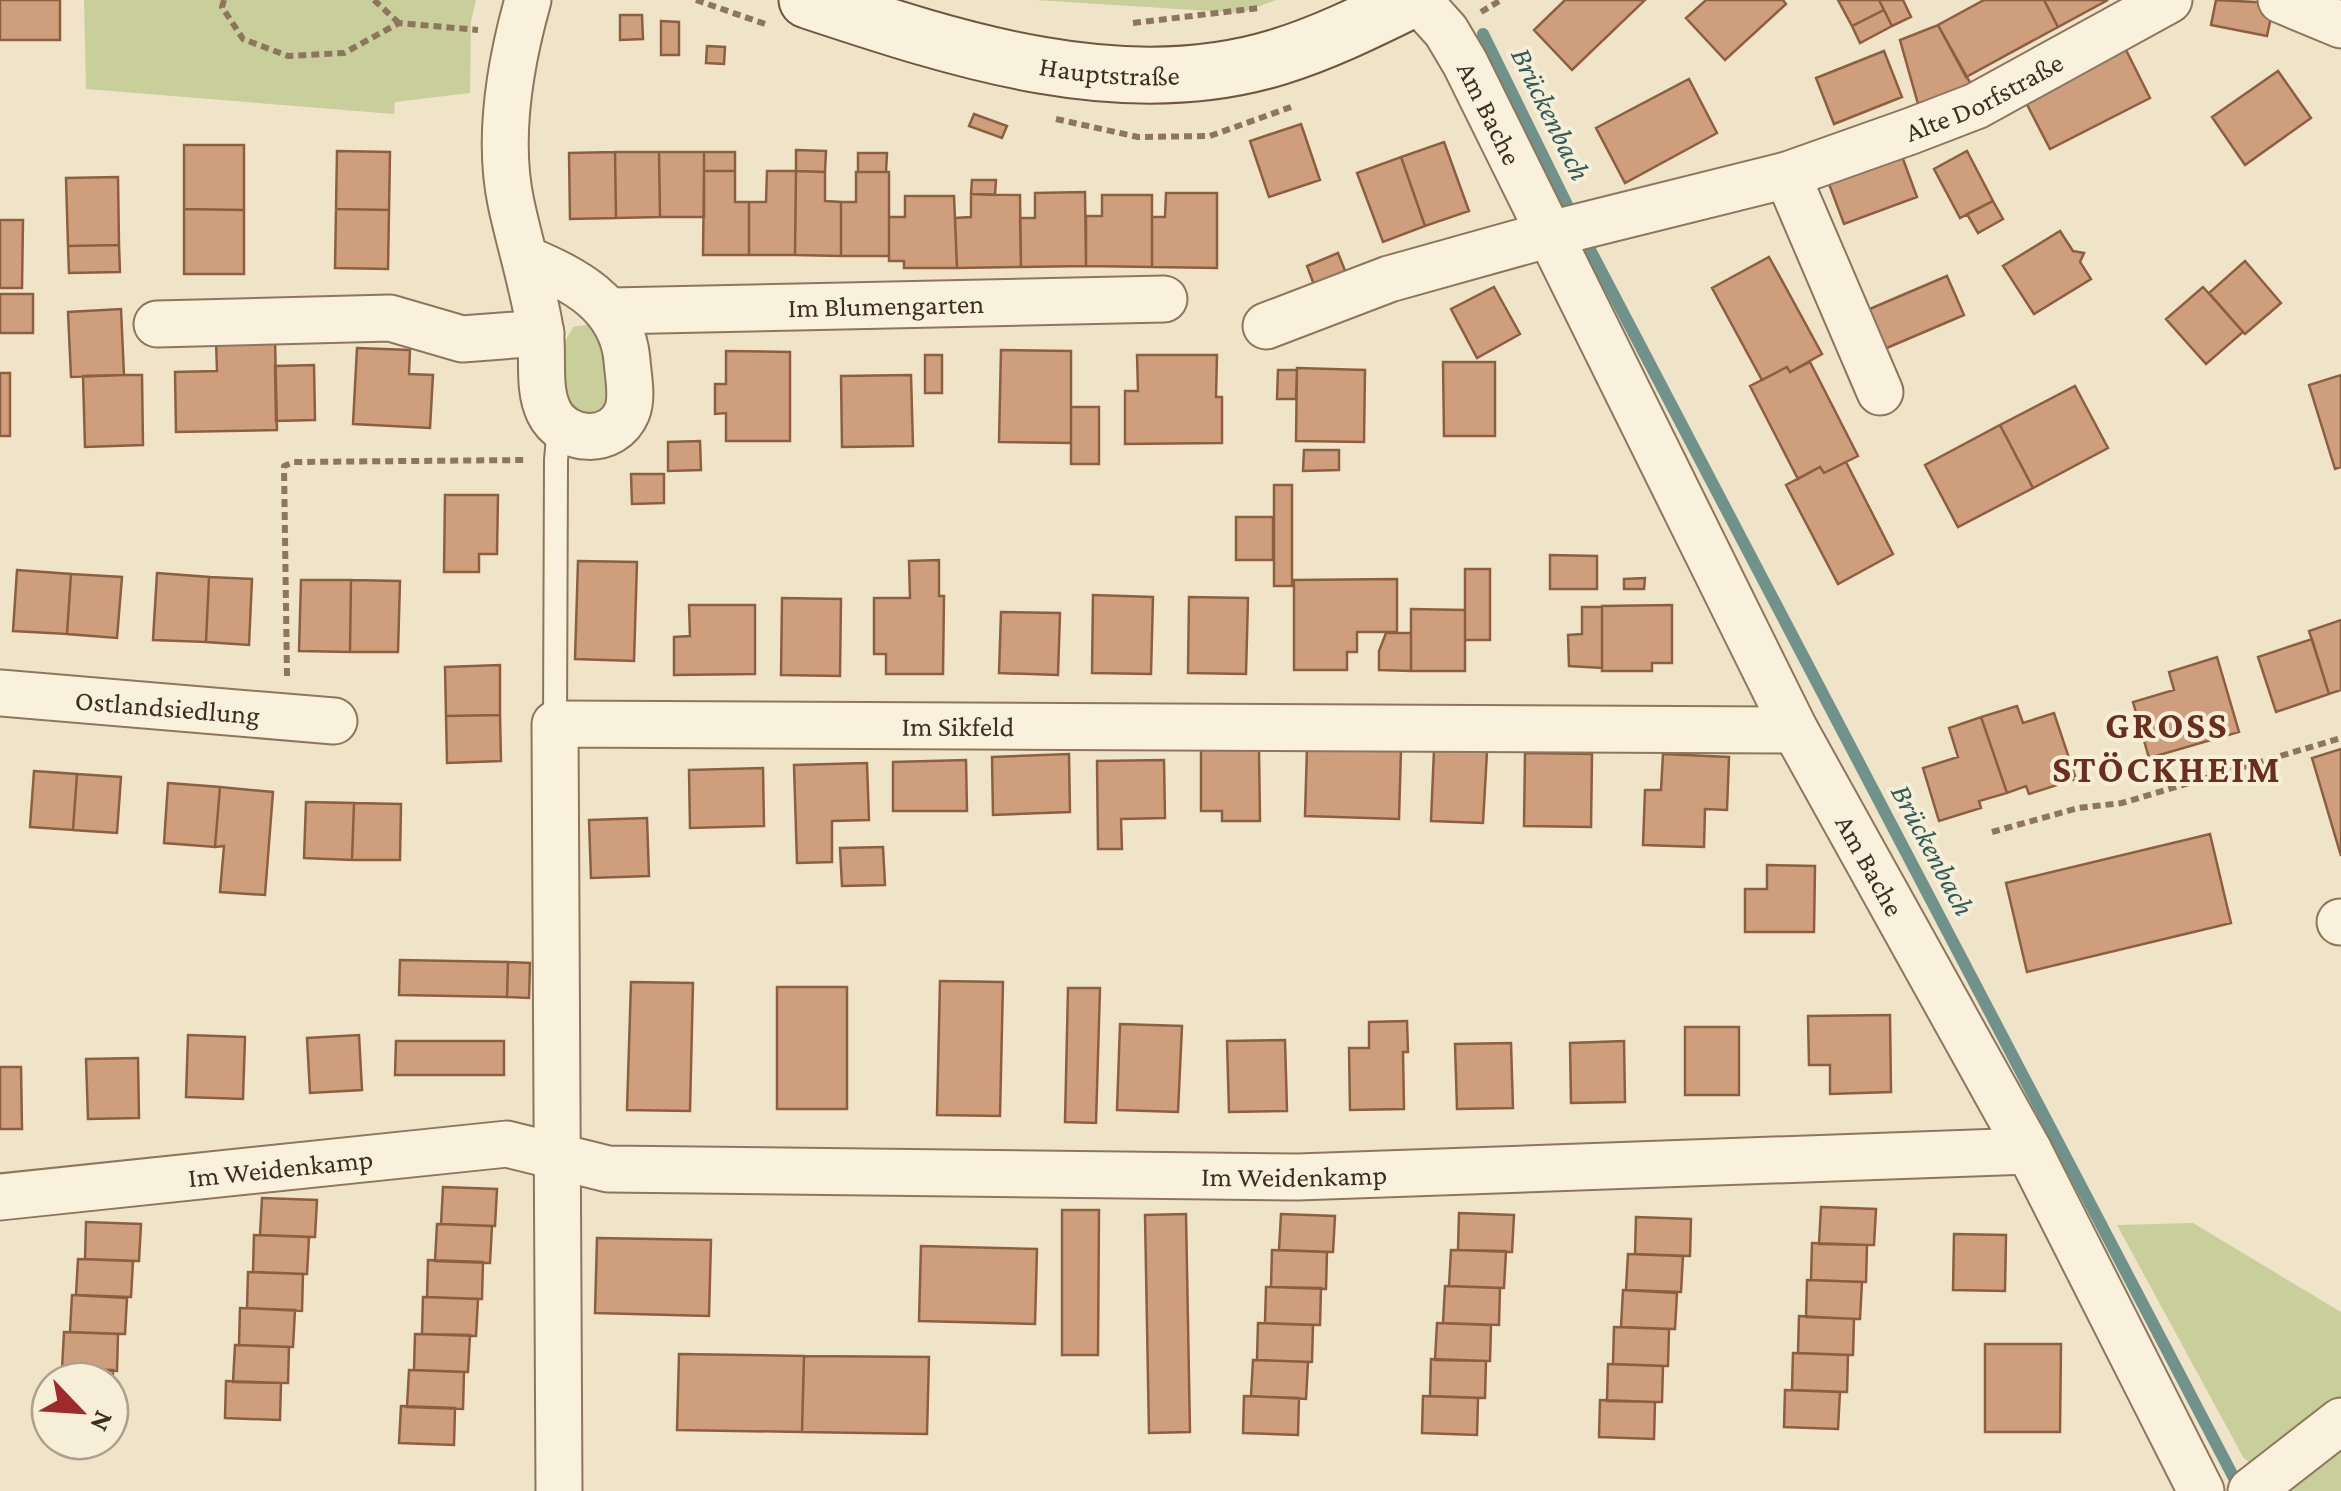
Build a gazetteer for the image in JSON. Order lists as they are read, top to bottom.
{
  "streets": {
    "street": [
      "Hauptstraße",
      "Alte Dorfstraße",
      "Am Bache",
      "Im Blumengarten",
      "Ostlandsiedlung",
      "Im Sikfeld",
      "Im Weidenkamp"
    ]
  },
  "crossings": [
    ["Hauptstraße", "Am Bache"],
    ["Alte Dorfstraße", "Am Bache"],
    ["Am Bache", "Im Sikfeld"],
    ["Am Bache", "Im Weidenkamp"]
  ],
  "districts": ["GROSS STÖCKHEIM"],
  "water": ["Brückenbach"],
  "north": "bottom right"
}
